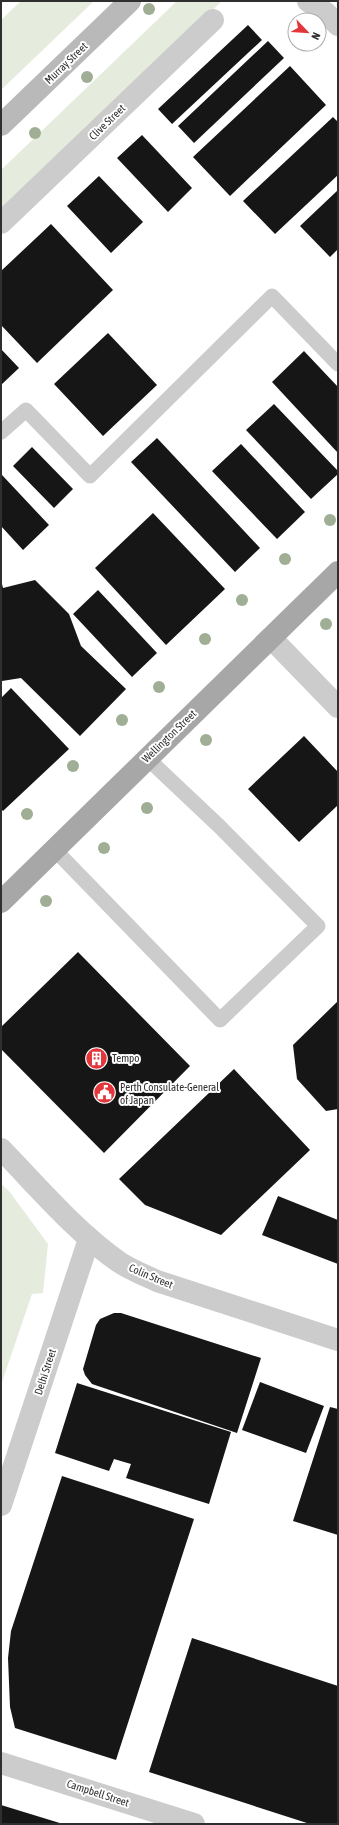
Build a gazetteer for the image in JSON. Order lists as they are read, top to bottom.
{
  "streets": {
    "main road": ["Murray Street", "Wellington Street"],
    "street": [
      "Clive Street",
      "Colin Street",
      "Delhi Street",
      "Campbell Street"
    ]
  },
  "crossings": [
    ["Colin Street", "Delhi Street"]
  ],
  "places": {
    "building": ["Tempo"],
    "public building": ["Perth Consulate-General of Japan"]
  },
  "north": "bottom right"
}
